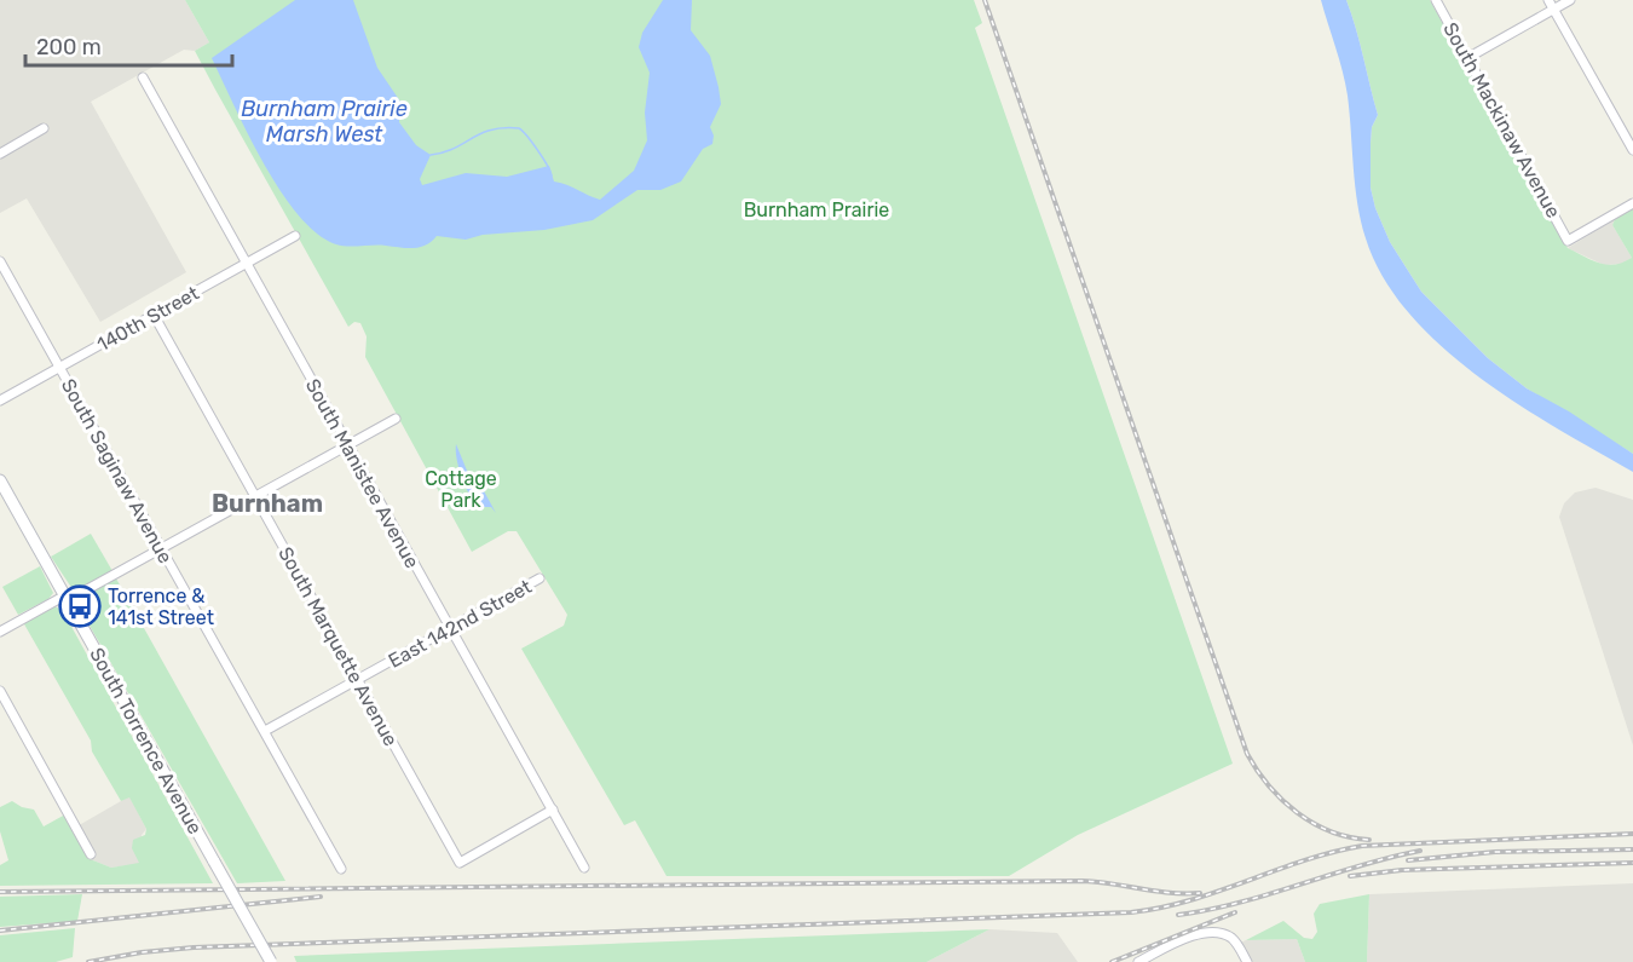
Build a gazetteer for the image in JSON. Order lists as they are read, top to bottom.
{
  "streets": {
    "main road": ["South Torrence Avenue"],
    "street": [
      "South Mackinaw Avenue",
      "140th Street",
      "South Saginaw Avenue",
      "South Manistee Avenue",
      "East 142nd Street",
      "South Marquette Avenue"
    ]
  },
  "crossings": [
    ["140th Street", "South Saginaw Avenue"],
    ["140th Street", "South Manistee Avenue"],
    ["140th Street", "South Marquette Avenue"],
    ["South Saginaw Avenue", "East 142nd Street"],
    ["South Manistee Avenue", "East 142nd Street"],
    ["South Manistee Avenue", "South Marquette Avenue"],
    ["East 142nd Street", "South Marquette Avenue"]
  ],
  "districts": ["Burnham"],
  "water": ["Burnham Prairie Marsh West"],
  "parks": ["Burnham Prairie", "Cottage Park"],
  "places": {
    "bus stop": ["Torrence & 141st Street"]
  },
  "scale_bar": "200 m"
}
